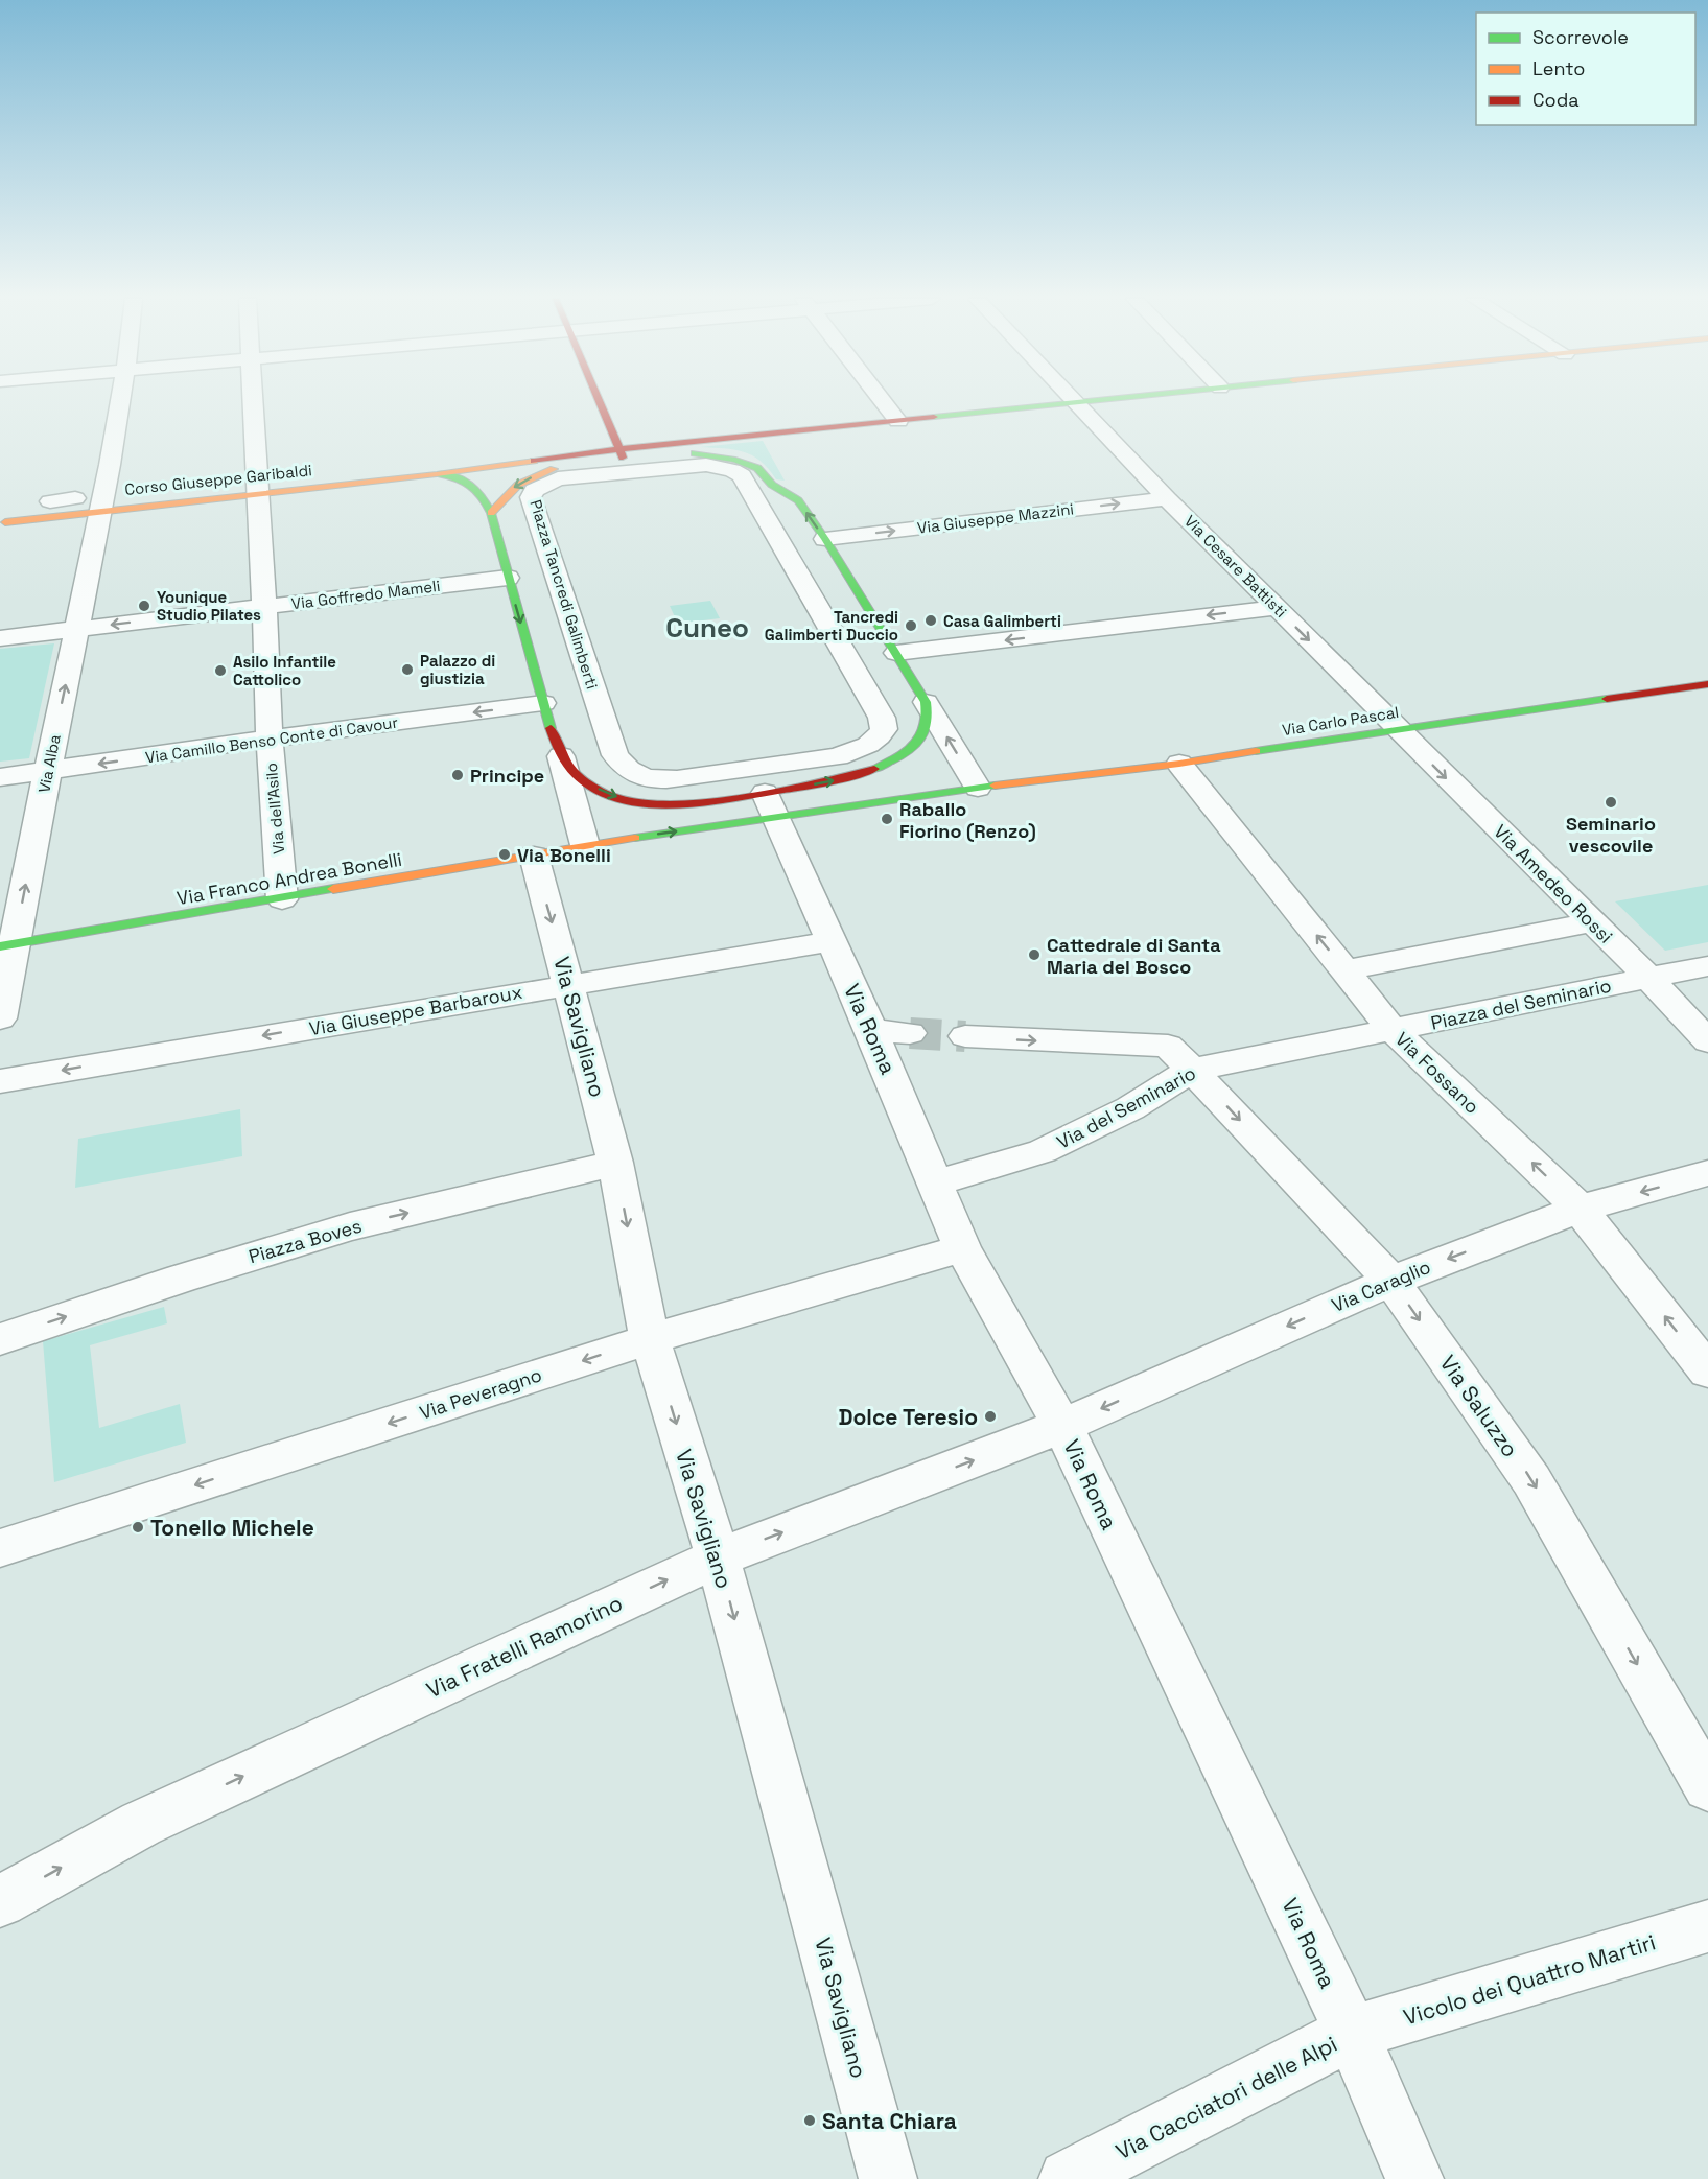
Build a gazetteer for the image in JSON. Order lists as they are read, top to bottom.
{
  "streets": {
    "street": [
      "Corso Giuseppe Garibaldi",
      "Via Giuseppe Mazzini",
      "Via Cesare Battisti",
      "Via Goffredo Mameli",
      "Piazza Tancredi Galimberti",
      "Via Carlo Pascal",
      "Via Camillo Benso Conte di Cavour",
      "Via Alba",
      "Via dell'Asilo",
      "Via Franco Andrea Bonelli",
      "Via Amedeo Rossi",
      "Piazza del Seminario",
      "Via Giuseppe Barbaroux",
      "Via Savigliano",
      "Via Roma",
      "Via Fossano",
      "Via del Seminario",
      "Piazza Boves",
      "Via Caraglio",
      "Via Peveragno",
      "Via Saluzzo",
      "Via Fratelli Ramorino",
      "Vicolo dei Quattro Martiri",
      "Via Cacciatori delle Alpi"
    ]
  },
  "crossings": [
    ["Corso Giuseppe Garibaldi", "Piazza Tancredi Galimberti"],
    ["Corso Giuseppe Garibaldi", "Via Alba"],
    ["Corso Giuseppe Garibaldi", "Via dell'Asilo"],
    ["Via Giuseppe Mazzini", "Via Cesare Battisti"],
    ["Via Giuseppe Mazzini", "Piazza Tancredi Galimberti"],
    ["Via Cesare Battisti", "Piazza Tancredi Galimberti"],
    ["Via Cesare Battisti", "Via Carlo Pascal"],
    ["Via Cesare Battisti", "Via Amedeo Rossi"],
    ["Via Goffredo Mameli", "Via Alba"],
    ["Via Goffredo Mameli", "Via dell'Asilo"],
    ["Piazza Tancredi Galimberti", "Via Carlo Pascal"],
    ["Via Carlo Pascal", "Via Amedeo Rossi"],
    ["Via Carlo Pascal", "Via Fossano"],
    ["Via Camillo Benso Conte di Cavour", "Via Alba"],
    ["Via Camillo Benso Conte di Cavour", "Via dell'Asilo"],
    ["Via Alba", "Via Franco Andrea Bonelli"],
    ["Via dell'Asilo", "Via Franco Andrea Bonelli"],
    ["Via Franco Andrea Bonelli", "Via Savigliano"],
    ["Via Amedeo Rossi", "Piazza del Seminario"],
    ["Piazza del Seminario", "Via Fossano"],
    ["Piazza del Seminario", "Via del Seminario"],
    ["Via Giuseppe Barbaroux", "Via Savigliano"],
    ["Via Giuseppe Barbaroux", "Via Roma"],
    ["Via Savigliano", "Piazza Boves"],
    ["Via Savigliano", "Via Peveragno"],
    ["Via Savigliano", "Via Fratelli Ramorino"],
    ["Via Roma", "Via del Seminario"],
    ["Via Roma", "Via Caraglio"],
    ["Via Roma", "Via Peveragno"],
    ["Via Roma", "Via Fratelli Ramorino"],
    ["Via Roma", "Vicolo dei Quattro Martiri"],
    ["Via Roma", "Via Cacciatori delle Alpi"],
    ["Via Fossano", "Via del Seminario"],
    ["Via Fossano", "Via Caraglio"],
    ["Via del Seminario", "Via Saluzzo"],
    ["Via Caraglio", "Via Saluzzo"],
    ["Via Caraglio", "Via Fratelli Ramorino"],
    ["Vicolo dei Quattro Martiri", "Via Cacciatori delle Alpi"]
  ],
  "one_way": [
    "Via Cesare Battisti",
    "Via Goffredo Mameli",
    "Via Camillo Benso Conte di Cavour",
    "Via Alba",
    "Via Amedeo Rossi",
    "Via Giuseppe Barbaroux",
    "Via Savigliano",
    "Via Fossano",
    "Piazza Boves",
    "Via Peveragno",
    "Via Saluzzo",
    "Via Fratelli Ramorino"
  ],
  "districts": ["Cuneo"],
  "places": [
    "Younique Studio Pilates",
    "Casa Galimberti",
    "Tancredi Galimberti Duccio",
    "Palazzo di giustizia",
    "Asilo Infantile Cattolico",
    "Principe",
    "Seminario vescovile",
    "Raballo Fiorino (Renzo)",
    "Via Bonelli",
    "Cattedrale di Santa Maria del Bosco",
    "Dolce Teresio",
    "Tonello Michele",
    "Santa Chiara"
  ],
  "legend": ["Scorrevole", "Lento", "Coda"]
}
